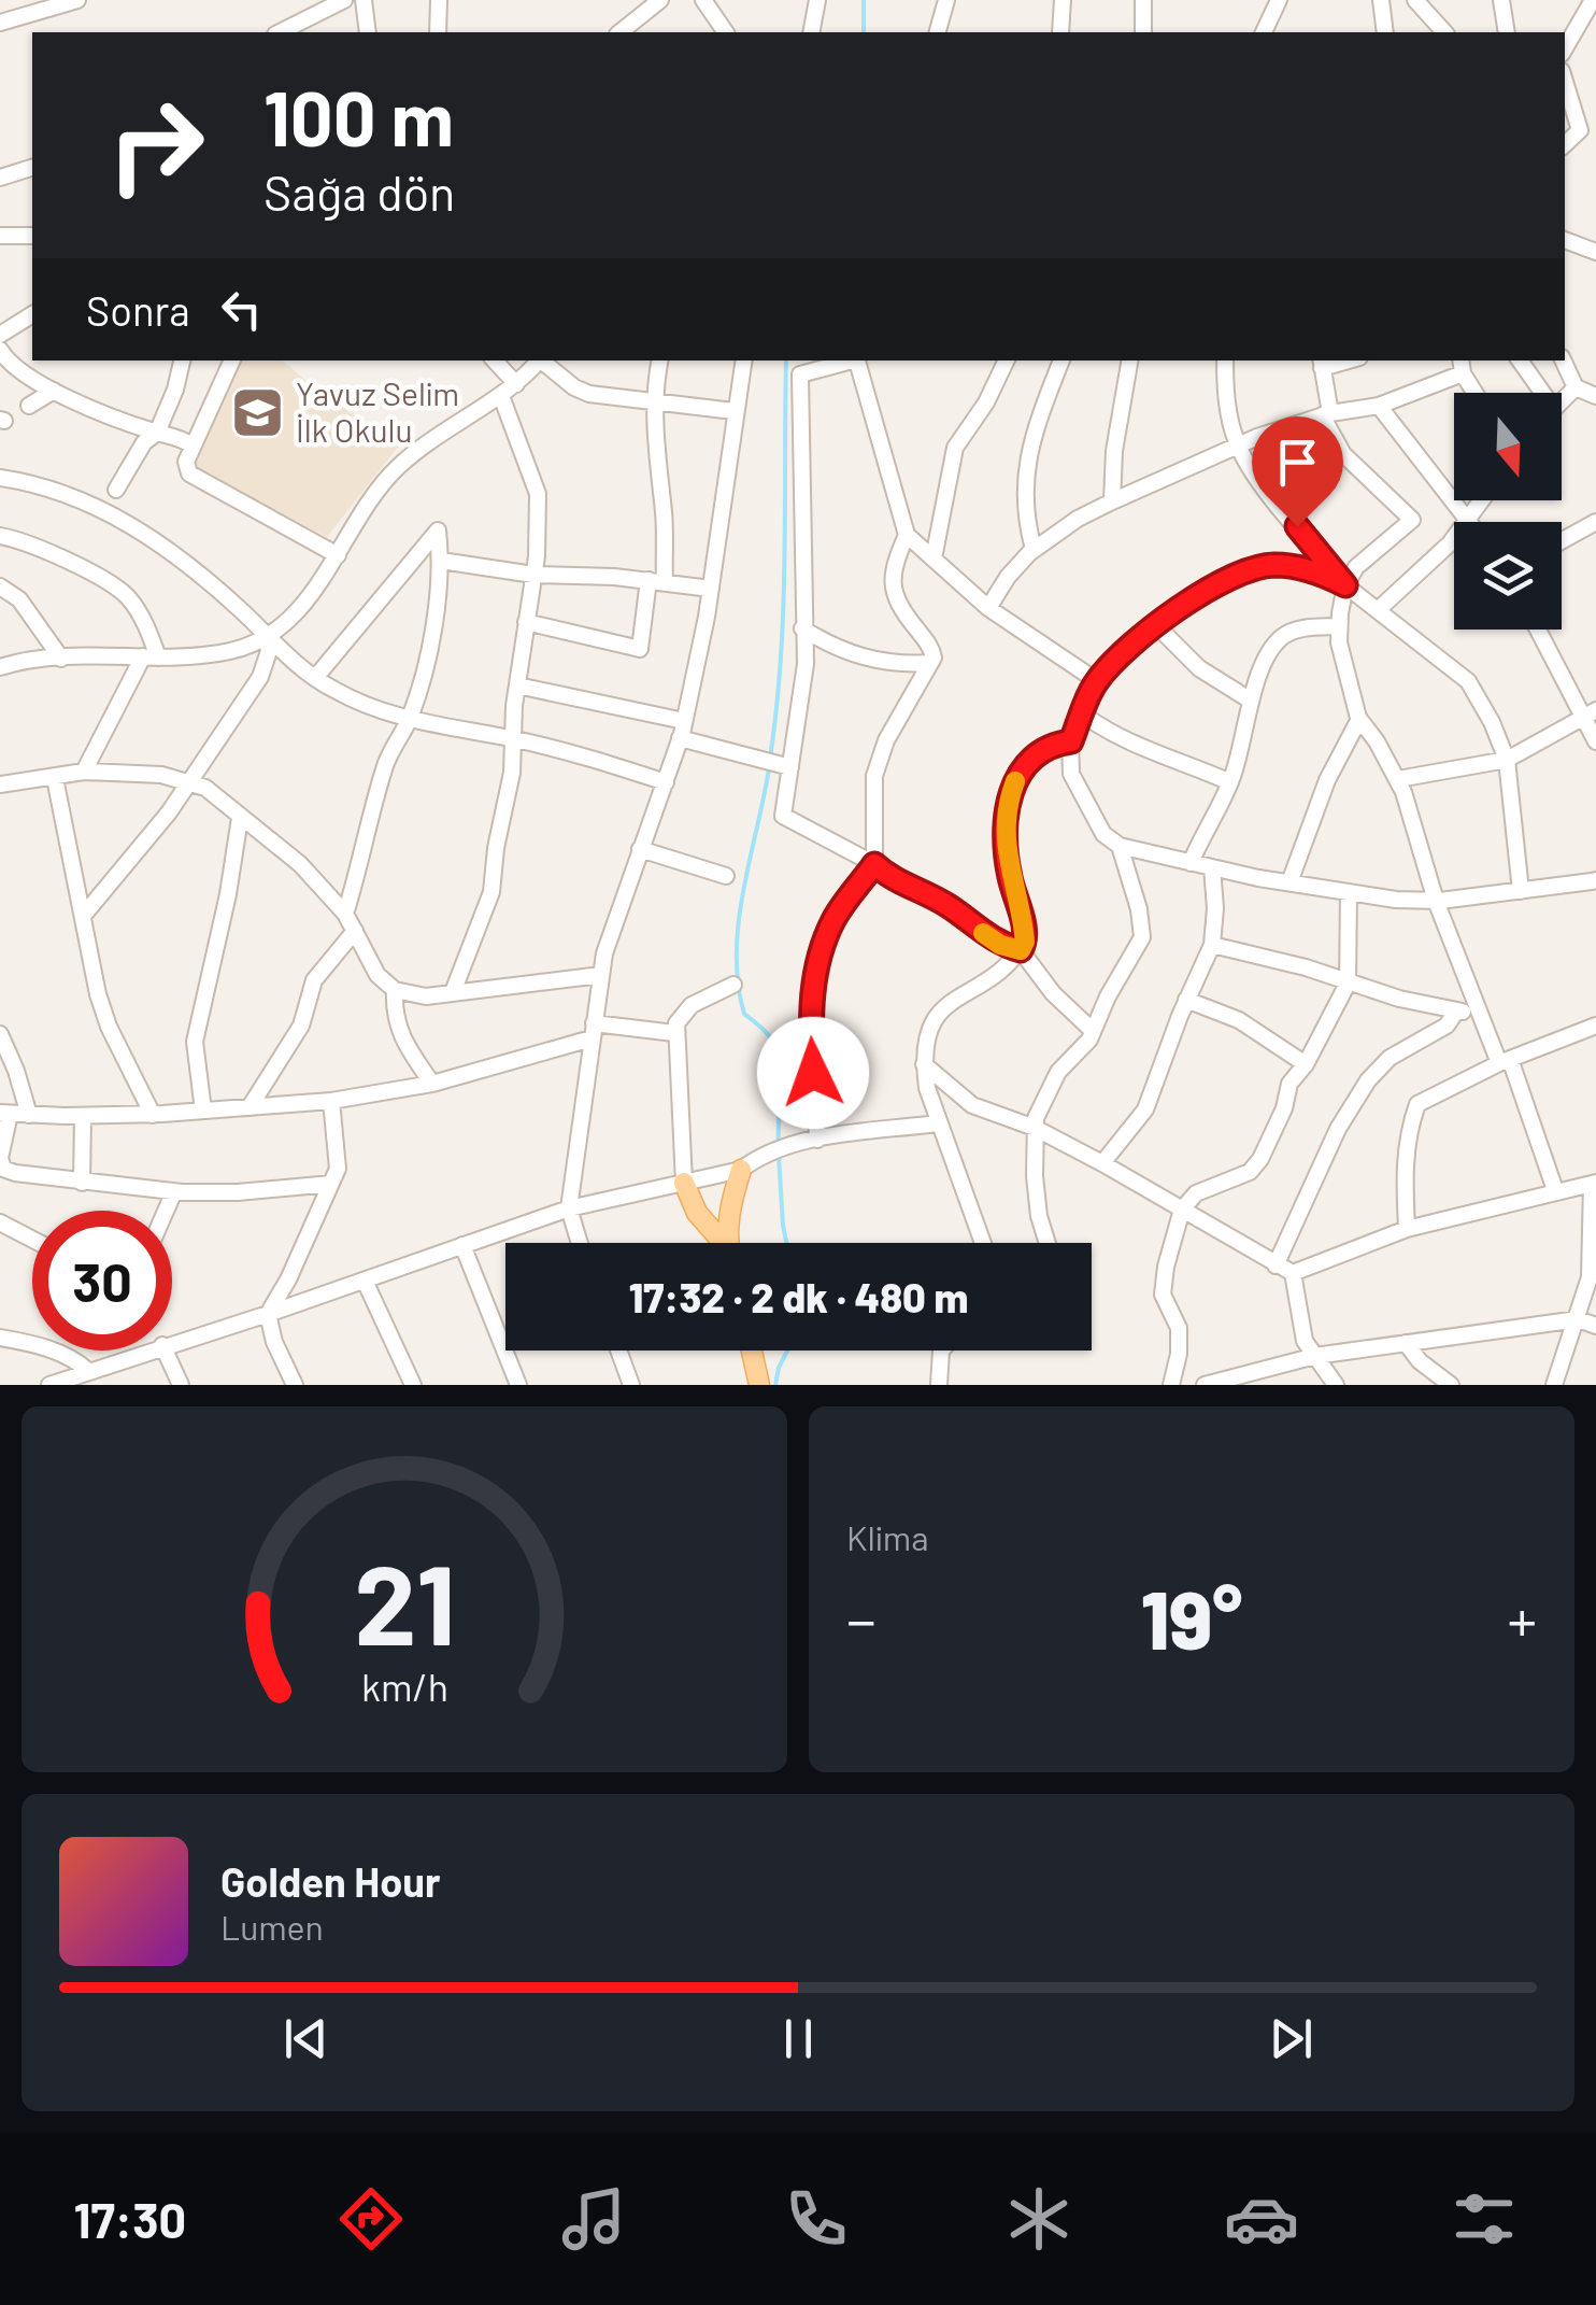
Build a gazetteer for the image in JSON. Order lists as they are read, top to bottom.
{
  "places": {
    "school or university": ["Yavuz Selim İlk Okulu"]
  },
  "north": "bottom",
  "page": {
    "turn": ["100 m", "Sağa dön"],
    "then": "Sonra",
    "limit": "30",
    "trip": "17:32 · 2 dk · 480 m",
    "tile": "Klima",
    "heat": ["−", "19°", "+"],
    "song": ["Golden Hour", "Lumen"],
    "tabs": "17:30",
    "gauge": ["21", "km/h"]
  }
}
